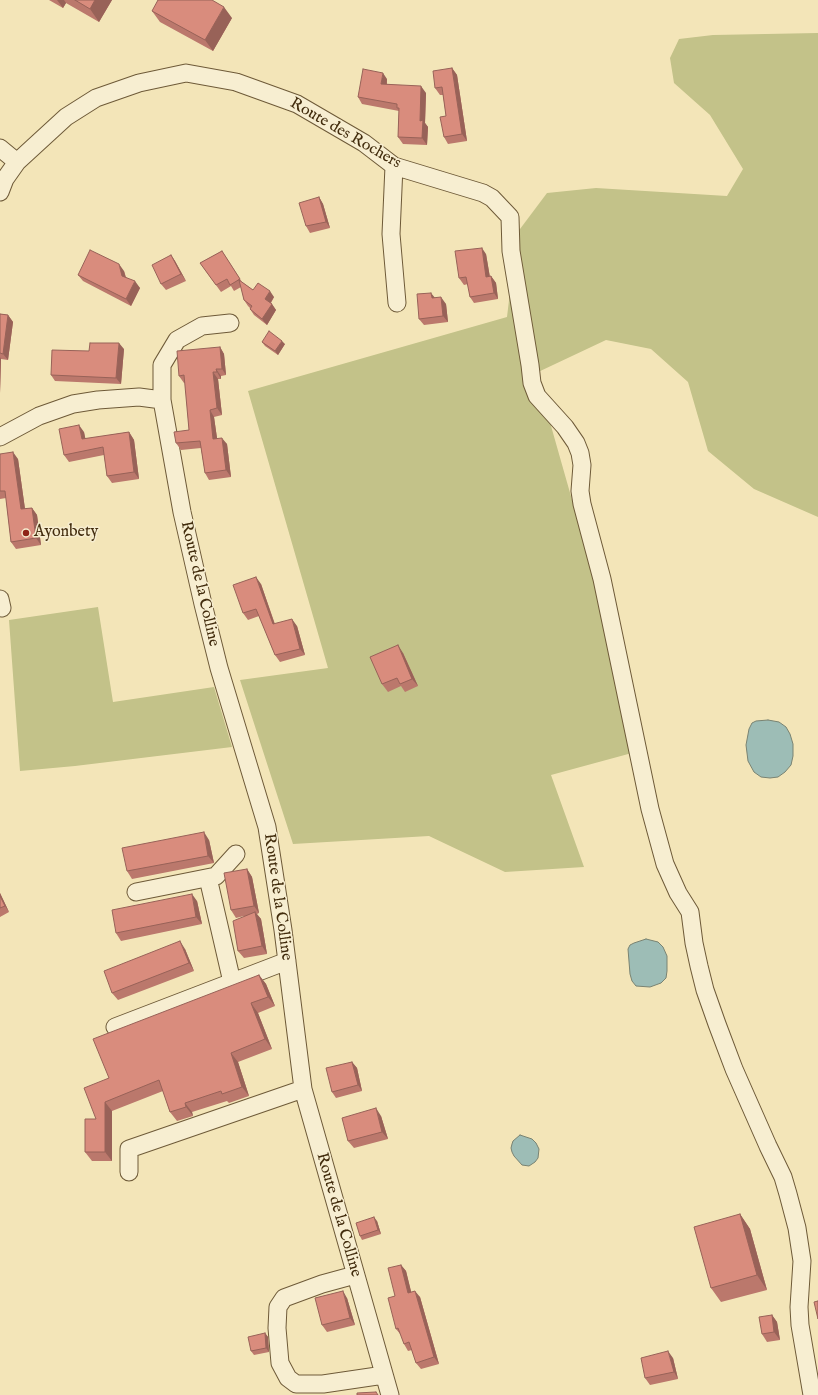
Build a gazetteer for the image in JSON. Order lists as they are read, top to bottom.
{
  "streets": {
    "street": ["Route des Rochers", "Route de la Colline"]
  },
  "places": ["Ayonbety"]
}
